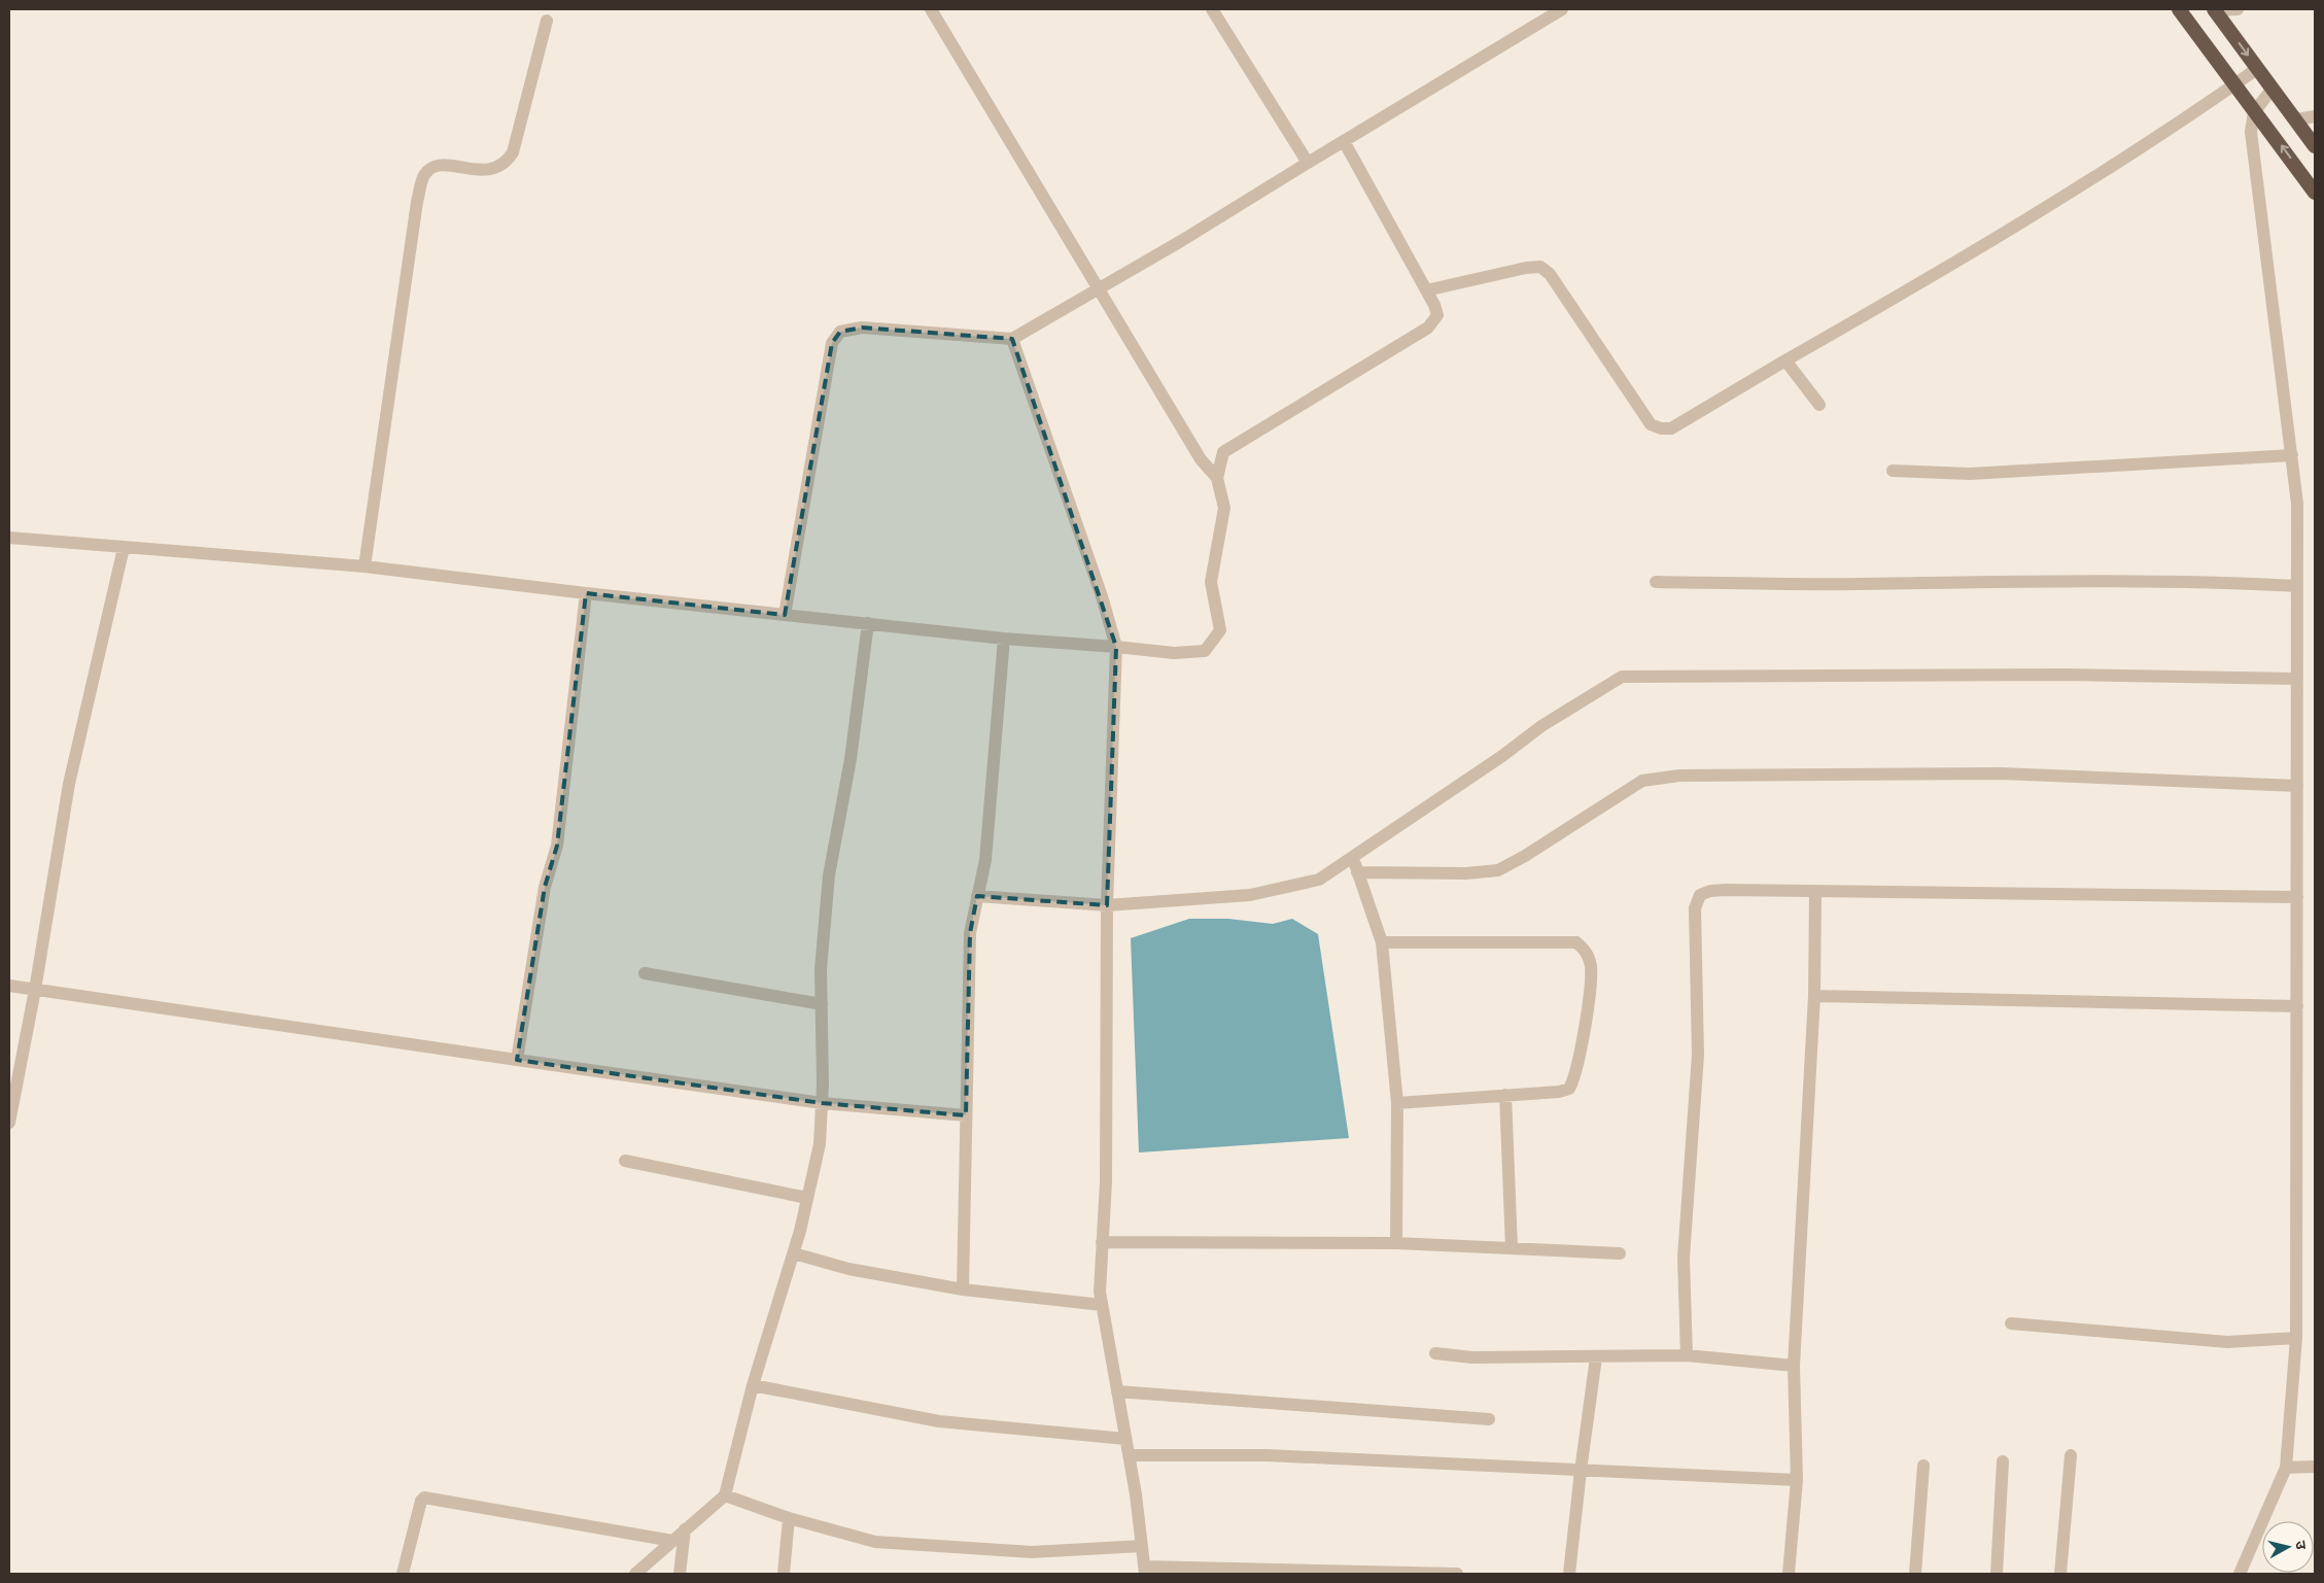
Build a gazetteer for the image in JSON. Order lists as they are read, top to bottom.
{
  "north": "right"
}
